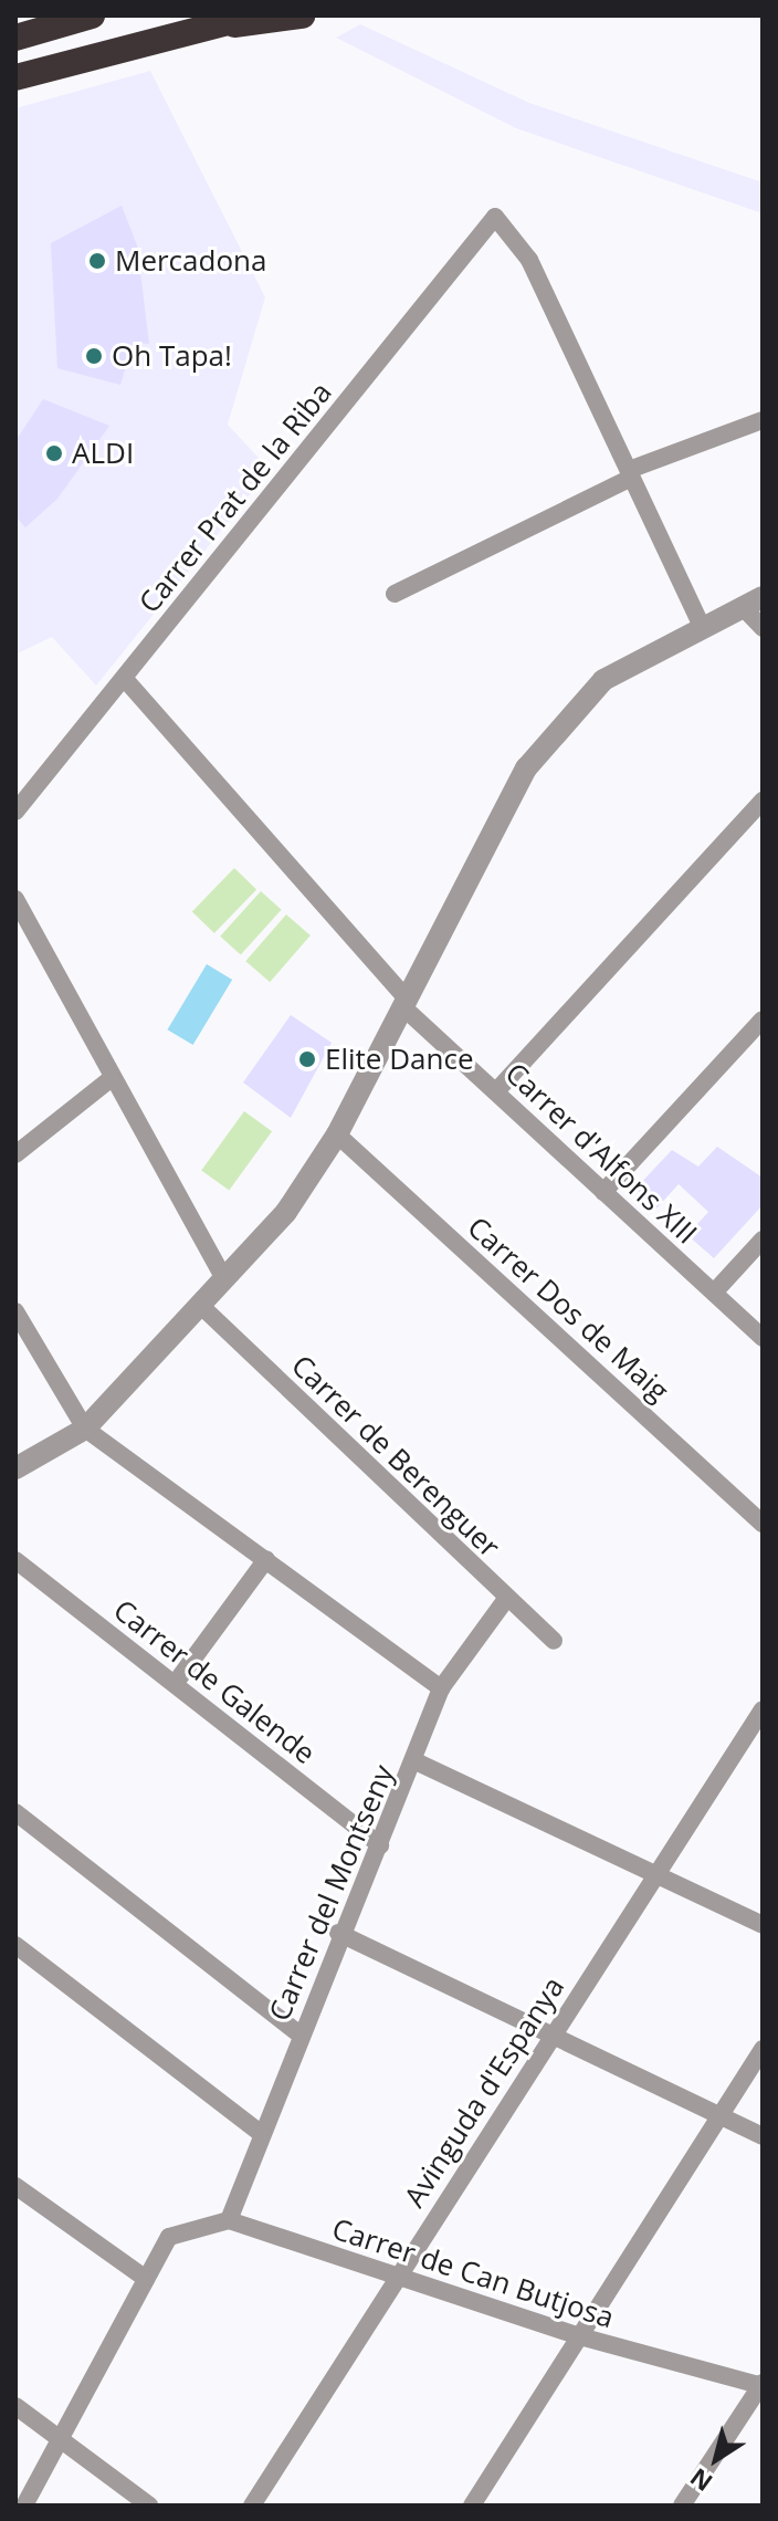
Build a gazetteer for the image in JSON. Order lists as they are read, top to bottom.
{
  "streets": {
    "street": [
      "Carrer Prat de la Riba",
      "Carrer d'Alfons XIII",
      "Carrer Dos de Maig",
      "Carrer de Berenguer",
      "Carrer de Galende",
      "Carrer del Montseny",
      "Avinguda d'Espanya",
      "Carrer de Can Butjosa"
    ]
  },
  "crossings": [
    ["Carrer Prat de la Riba", "Carrer d'Alfons XIII"],
    ["Carrer de Berenguer", "Carrer del Montseny"],
    ["Carrer de Galende", "Carrer del Montseny"],
    ["Carrer del Montseny", "Carrer de Can Butjosa"],
    ["Avinguda d'Espanya", "Carrer de Can Butjosa"]
  ],
  "places": [
    "Mercadona",
    "Oh Tapa!",
    "ALDI",
    "Elite Dance"
  ],
  "north": "bottom left"
}
